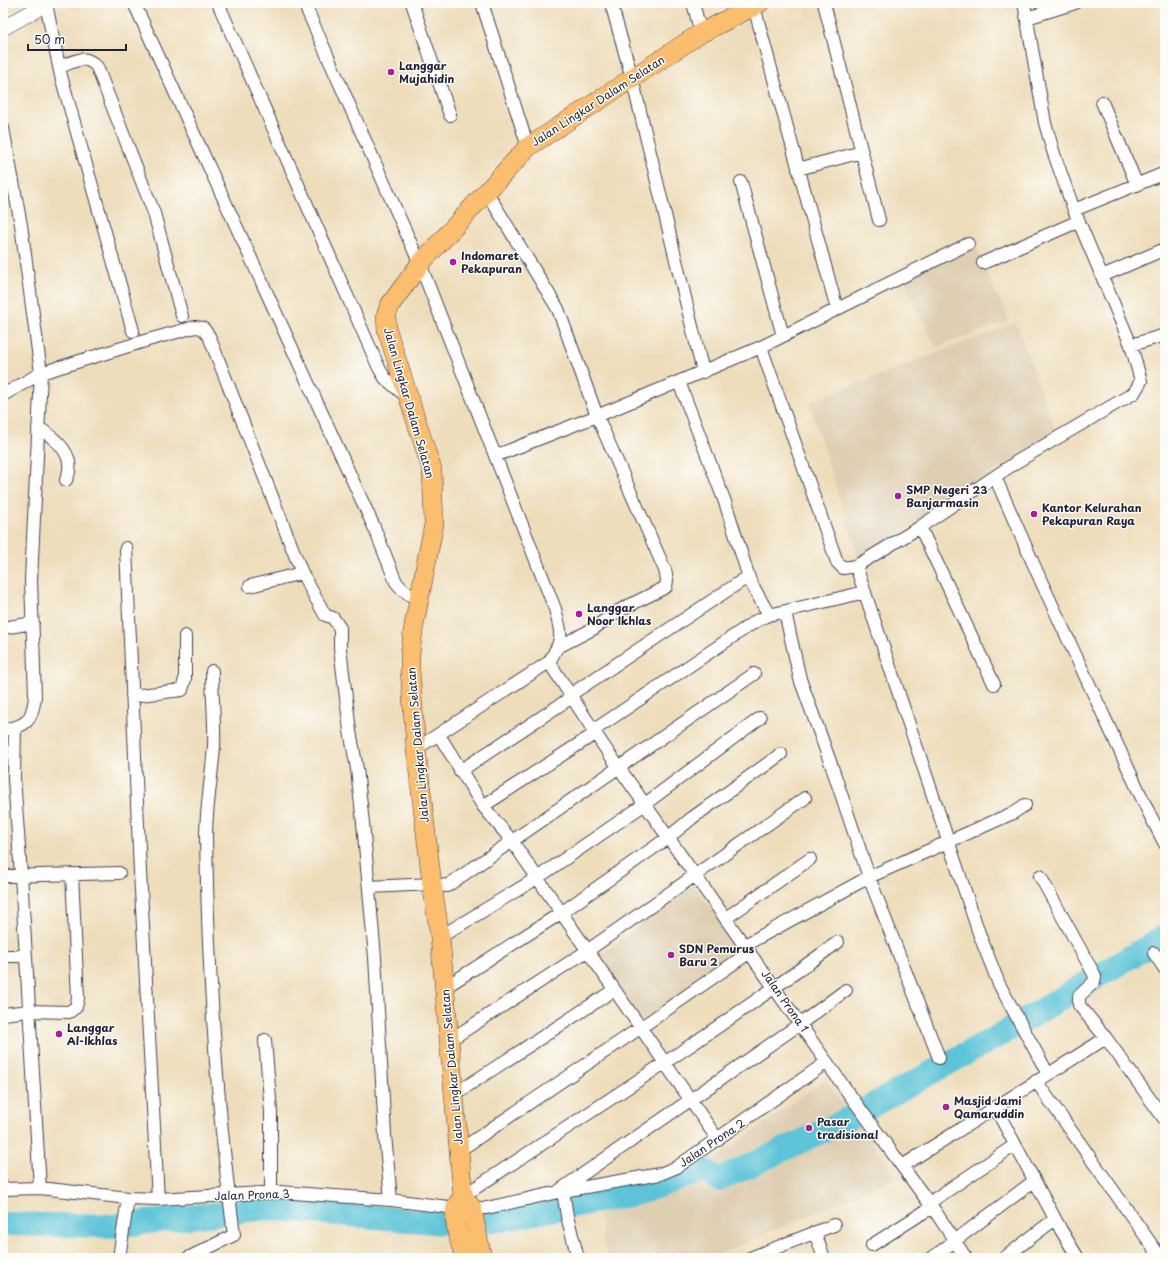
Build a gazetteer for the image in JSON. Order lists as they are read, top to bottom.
{
  "streets": {
    "main road": ["Jalan Lingkar Dalam Selatan"],
    "street": ["Jalan Prona 1", "Jalan Prona 2", "Jalan Prona 3"]
  },
  "crossings": [
    ["Jalan Lingkar Dalam Selatan", "Jalan Prona 2"],
    ["Jalan Lingkar Dalam Selatan", "Jalan Prona 3"],
    ["Jalan Prona 1", "Jalan Prona 2"],
    ["Jalan Prona 2", "Jalan Prona 3"]
  ],
  "places": [
    "Langgar Mujahidin",
    "Indomaret Pekapuran",
    "SMP Negeri 23 Banjarmasin",
    "Kantor Kelurahan Pekapuran Raya",
    "Langgar Noor Ikhlas",
    "SDN Pemurus Baru 2",
    "Langgar Al-Ikhlas",
    "Masjid Jami Qamaruddin",
    "Pasar tradisional"
  ],
  "scale_bar": "50 m"
}
